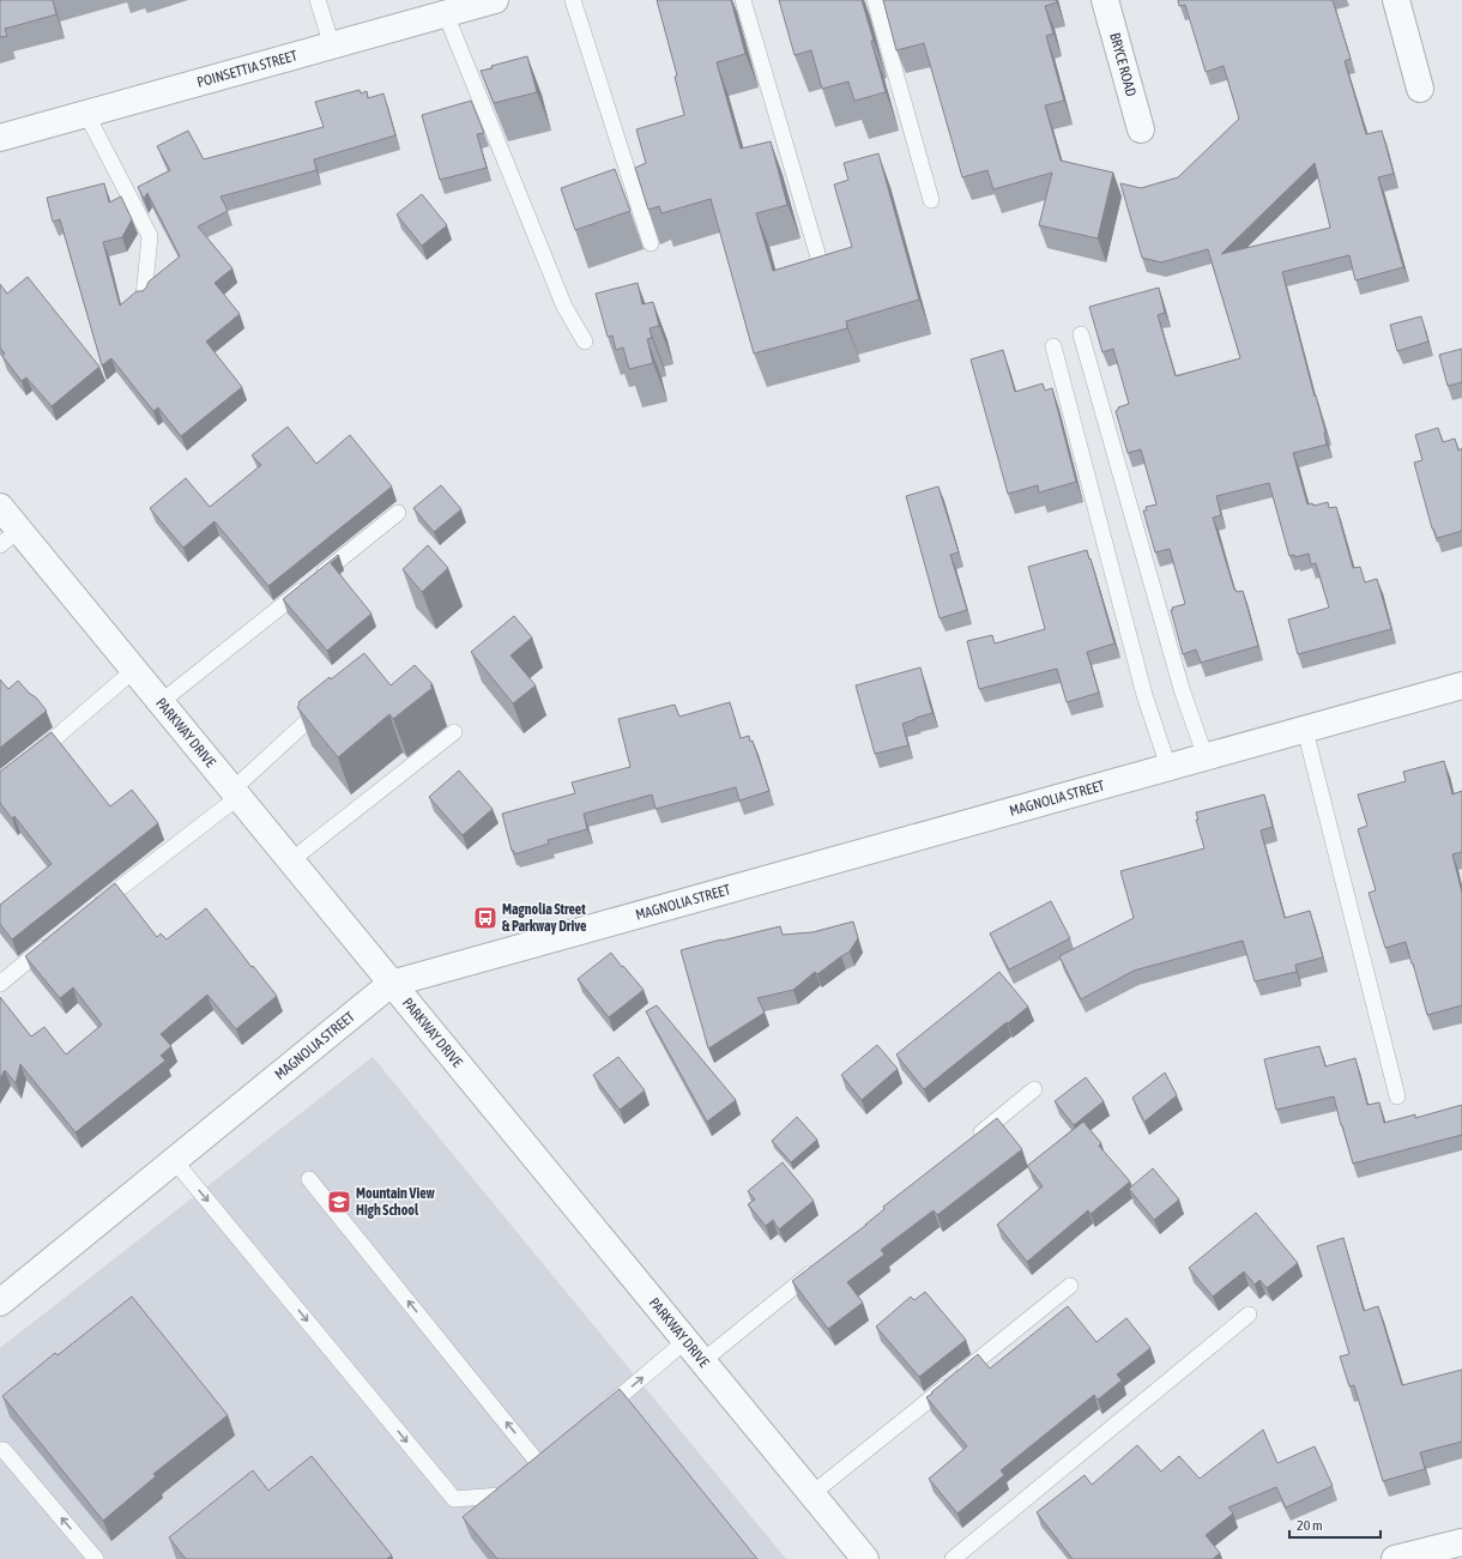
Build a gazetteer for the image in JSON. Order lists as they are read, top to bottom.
{
  "streets": {
    "street": [
      "BRYCE ROAD",
      "POINSETTIA STREET",
      "PARKWAY DRIVE",
      "MAGNOLIA STREET"
    ]
  },
  "crossings": [
    ["PARKWAY DRIVE", "MAGNOLIA STREET"]
  ],
  "places": {
    "bus stop": ["Magnolia Street & Parkway Drive"],
    "school or university": ["Mountain View High School"]
  },
  "scale_bar": "20 m"
}
